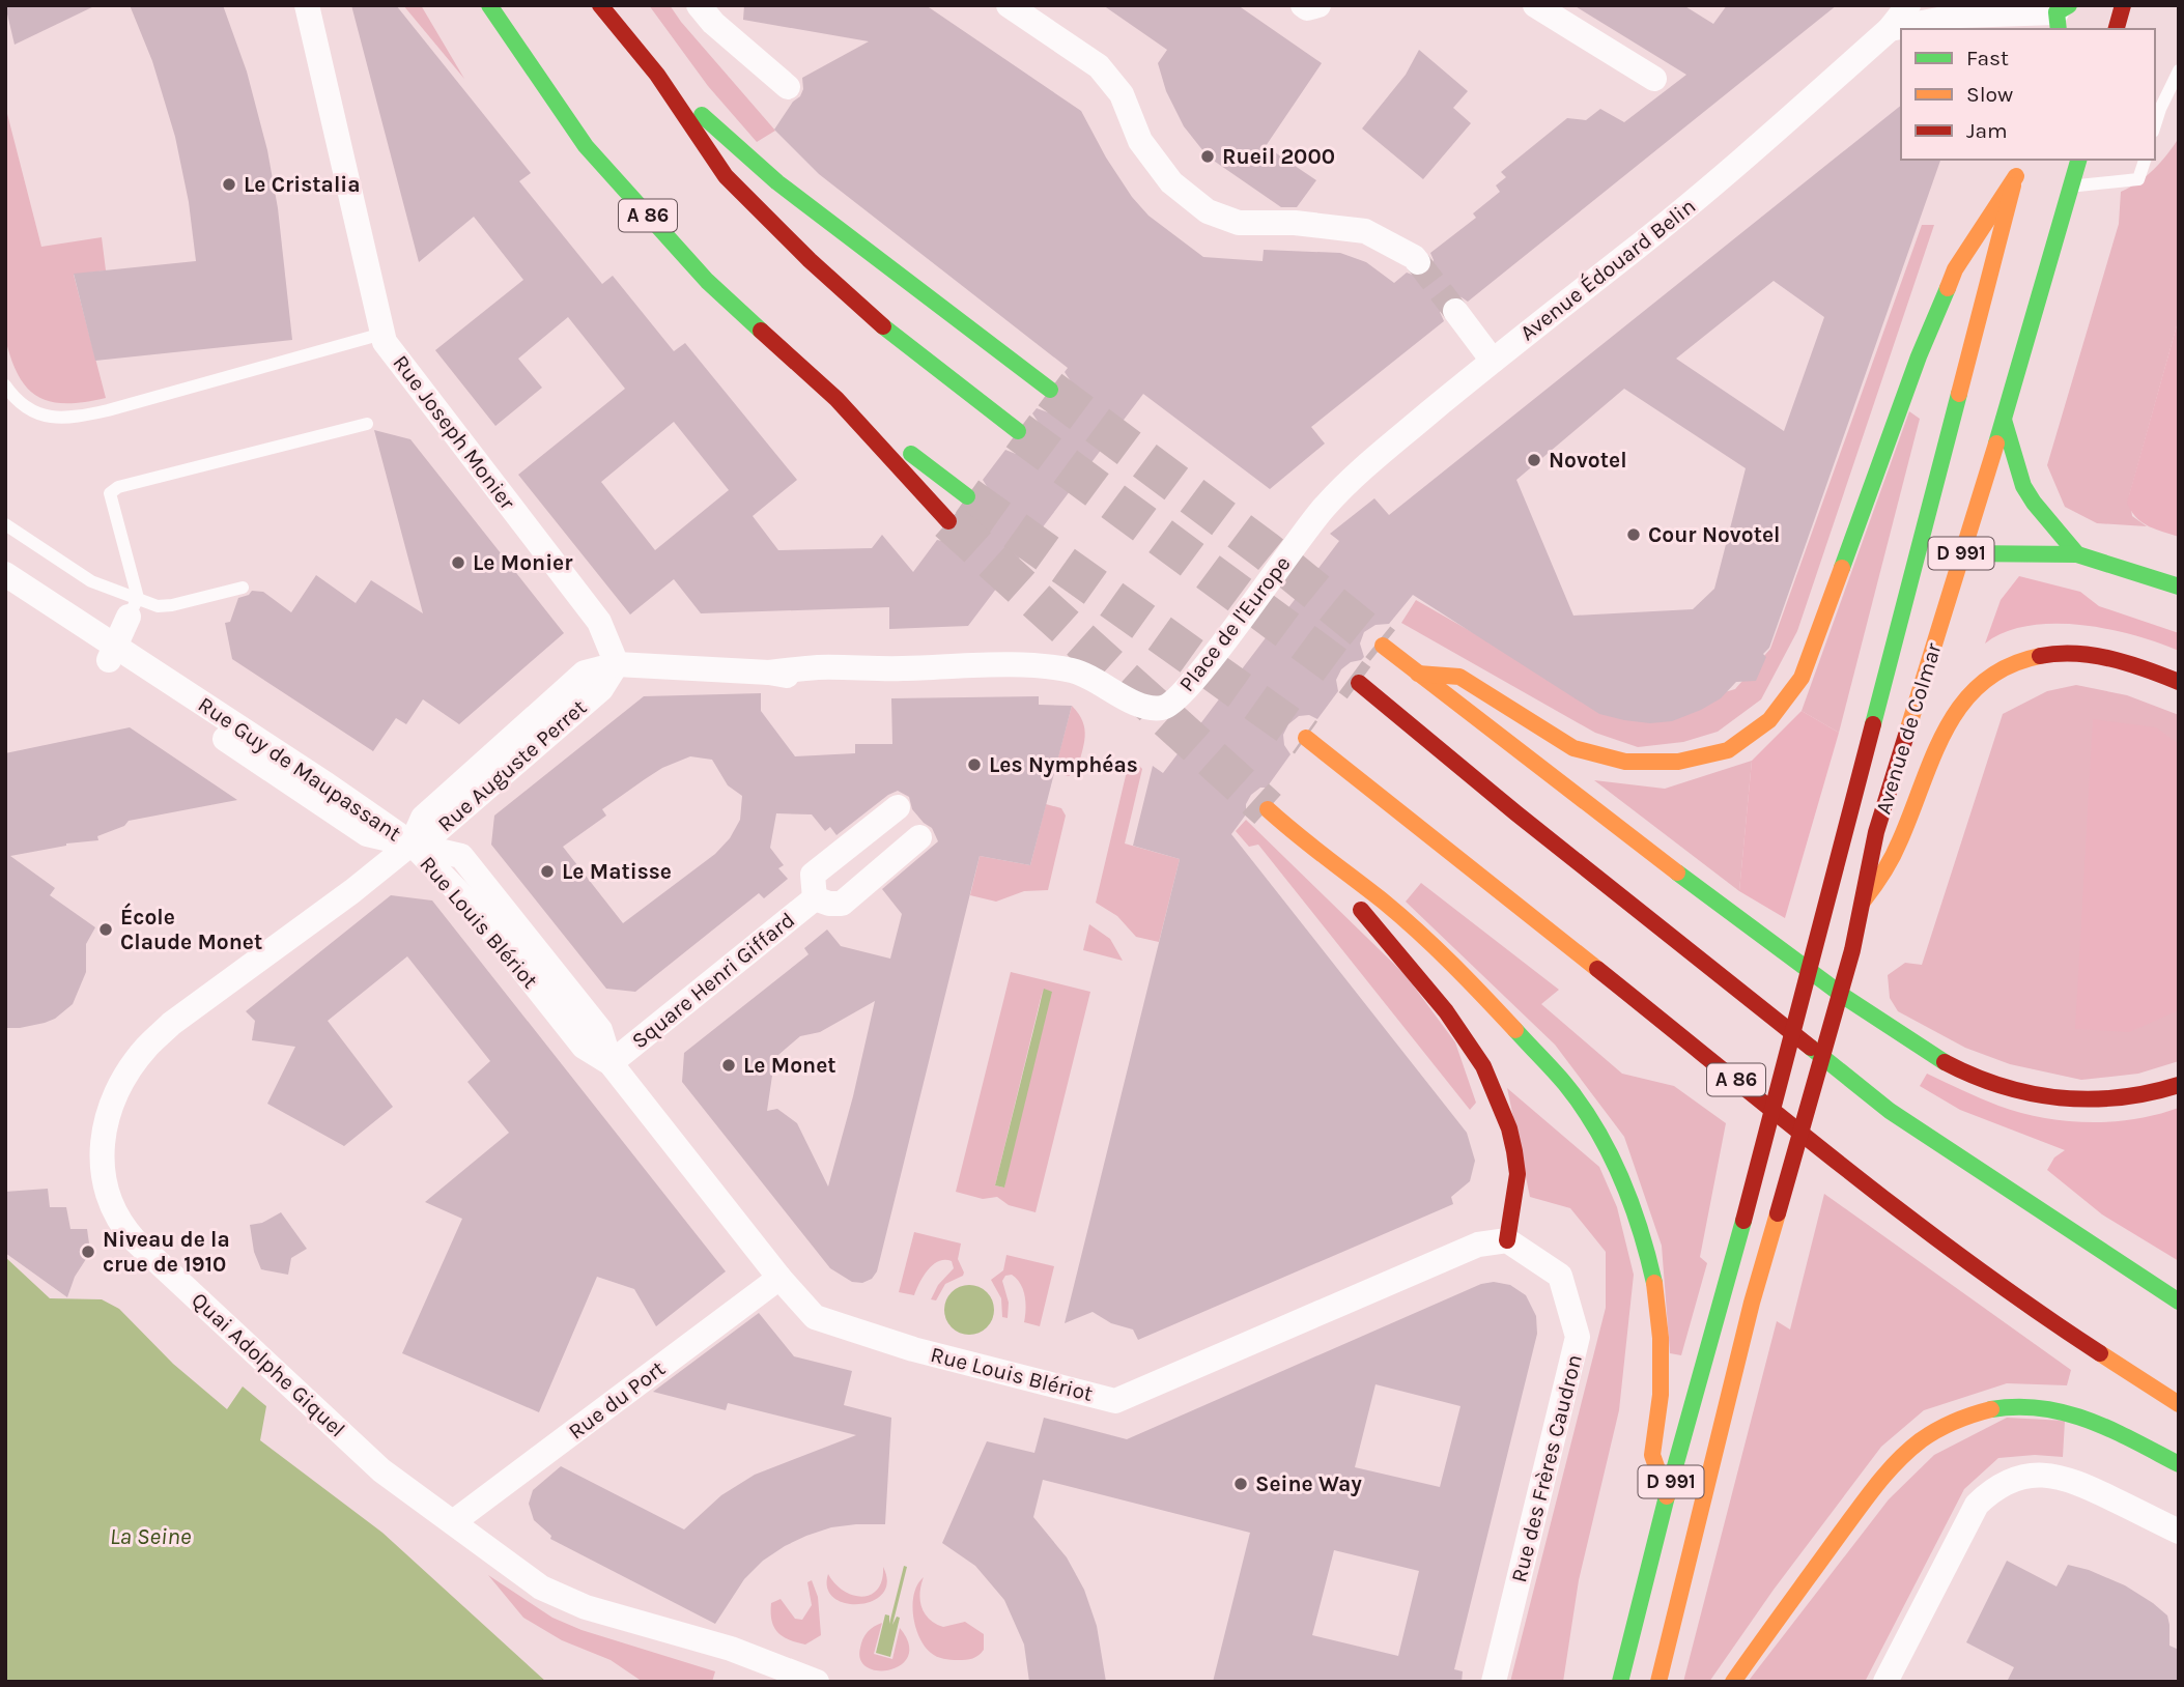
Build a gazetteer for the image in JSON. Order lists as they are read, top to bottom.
{
  "streets": {
    "main road": ["A 86", "D 991", "Avenue de Colmar"],
    "street": [
      "Avenue Édouard Belin",
      "Rue Joseph Monier",
      "Place de l'Europe",
      "Rue Auguste Perret",
      "Rue Guy de Maupassant",
      "Rue Louis Blériot",
      "Square Henri Giffard",
      "Quai Adolphe Giquel",
      "Rue du Port",
      "Rue des Frères Caudron"
    ]
  },
  "crossings": [
    ["Avenue Édouard Belin", "Place de l'Europe"],
    ["Rue Joseph Monier", "Rue Auguste Perret"],
    ["D 991", "Avenue de Colmar"],
    ["Place de l'Europe", "Rue Auguste Perret"],
    ["Rue Auguste Perret", "Rue Guy de Maupassant"],
    ["Rue Auguste Perret", "Rue Louis Blériot"],
    ["Rue Auguste Perret", "Quai Adolphe Giquel"],
    ["Rue Guy de Maupassant", "Rue Louis Blériot"],
    ["Rue Guy de Maupassant", "Quai Adolphe Giquel"],
    ["Rue Louis Blériot", "Square Henri Giffard"],
    ["Rue Louis Blériot", "Quai Adolphe Giquel"],
    ["Rue Louis Blériot", "Rue du Port"],
    ["Rue Louis Blériot", "Rue des Frères Caudron"],
    ["Quai Adolphe Giquel", "Rue du Port"]
  ],
  "water": ["La Seine"],
  "places": [
    "Rueil 2000",
    "Le Cristalia",
    "Novotel",
    "Cour Novotel",
    "Le Monier",
    "Les Nymphéas",
    "Le Matisse",
    "École Claude Monet",
    "Le Monet",
    "Niveau de la crue de 1910",
    "Seine Way"
  ],
  "legend": ["Fast", "Slow", "Jam"]
}
